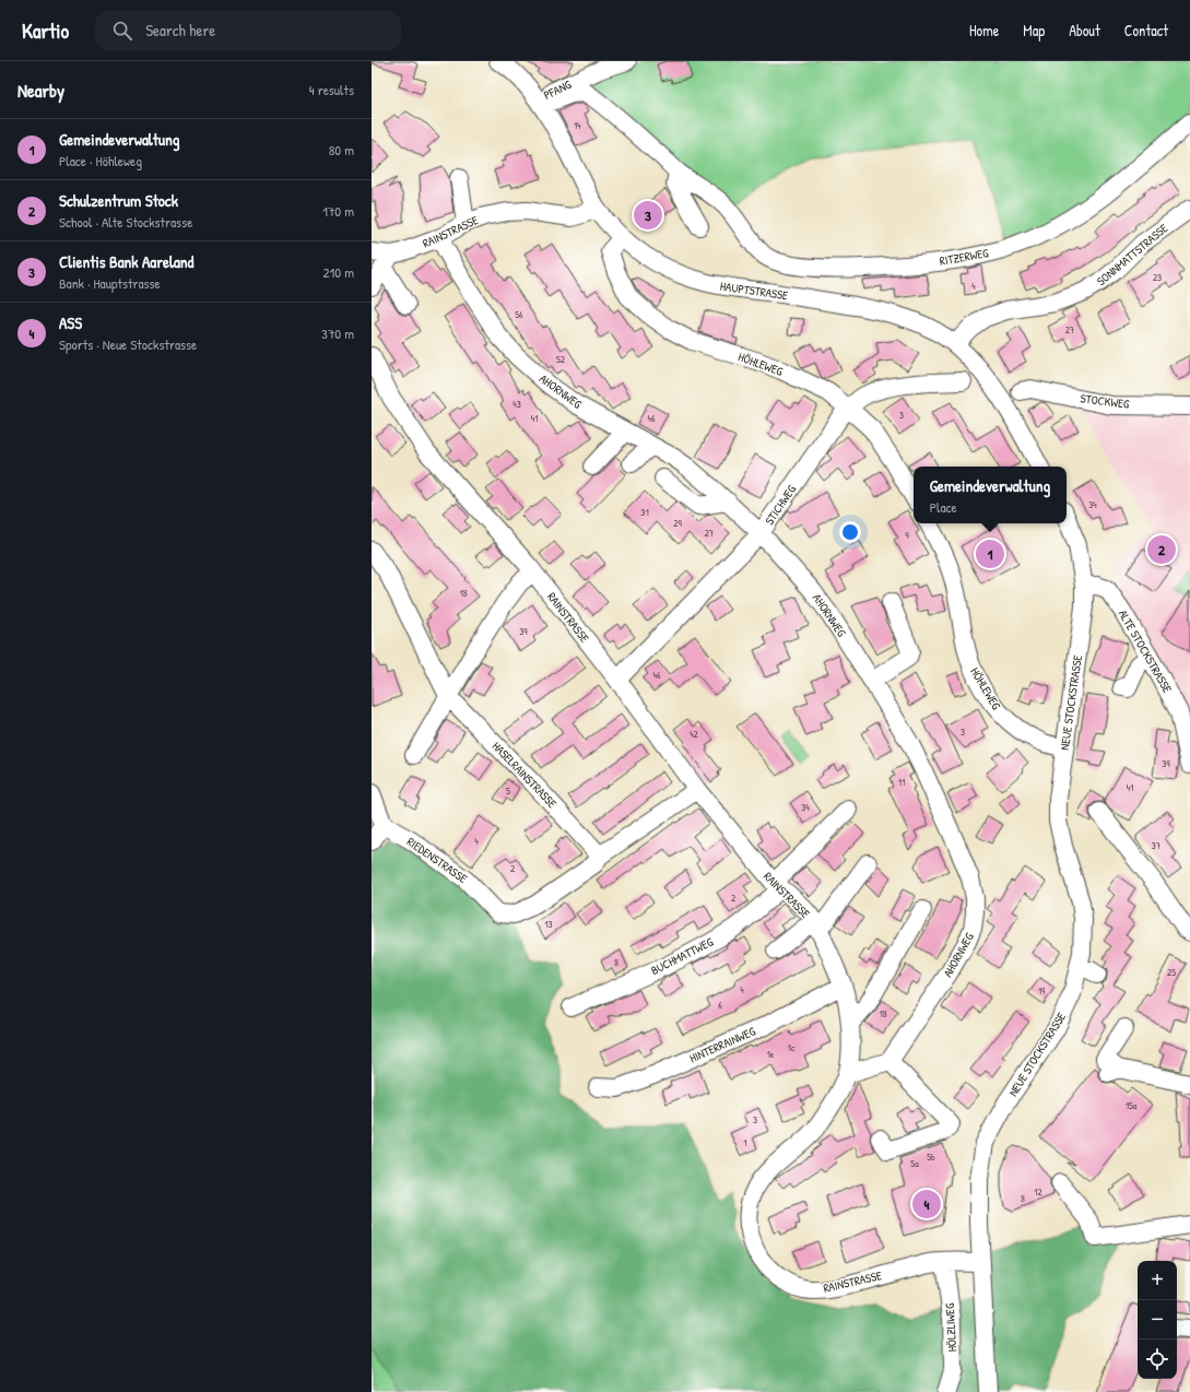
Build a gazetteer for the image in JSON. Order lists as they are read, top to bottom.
{
  "streets": {
    "street": [
      "PFANG",
      "RAINSTRASSE",
      "SONNMATTSTRASSE",
      "RITZERWEG",
      "HAUPTSTRASSE",
      "HÖHLEWEG",
      "AHORNWEG",
      "STOCKWEG",
      "STICHWEG",
      "ALTE STOCKSTRASSE",
      "NEUE STOCKSTRASSE",
      "HASELRAINSTRASSE",
      "RIEDENSTRASSE",
      "BUCHMATTWEG",
      "HINTERRAINWEG",
      "HÖLZLIWEG"
    ]
  },
  "crossings": [
    ["PFANG", "RITZERWEG"],
    ["PFANG", "HAUPTSTRASSE"],
    ["RAINSTRASSE", "HAUPTSTRASSE"],
    ["RAINSTRASSE", "AHORNWEG"],
    ["RAINSTRASSE", "STICHWEG"],
    ["RAINSTRASSE", "NEUE STOCKSTRASSE"],
    ["RAINSTRASSE", "RIEDENSTRASSE"],
    ["RAINSTRASSE", "BUCHMATTWEG"],
    ["RAINSTRASSE", "HINTERRAINWEG"],
    ["RAINSTRASSE", "HÖLZLIWEG"],
    ["SONNMATTSTRASSE", "HAUPTSTRASSE"],
    ["RITZERWEG", "HAUPTSTRASSE"],
    ["HAUPTSTRASSE", "HÖHLEWEG"],
    ["HÖHLEWEG", "STICHWEG"],
    ["HÖHLEWEG", "NEUE STOCKSTRASSE"],
    ["AHORNWEG", "STICHWEG"],
    ["ALTE STOCKSTRASSE", "NEUE STOCKSTRASSE"],
    ["HASELRAINSTRASSE", "RIEDENSTRASSE"]
  ],
  "house_numbers": [
    "14",
    "23",
    "4",
    "56",
    "27",
    "52",
    "43",
    "3",
    "41",
    "46",
    "34",
    "31",
    "29",
    "27",
    "9",
    "18",
    "39",
    "46",
    "3",
    "42",
    "39",
    "11",
    "41",
    "5",
    "34",
    "4",
    "37",
    "2",
    "2",
    "13",
    "8",
    "25",
    "4",
    "19",
    "6",
    "18",
    "1c",
    "1e",
    "15a",
    "3",
    "1",
    "5b",
    "5a",
    "12",
    "8"
  ],
  "page": {
    "header": "Kartio",
    "search": "Search here",
    "nav": [
      "Home",
      "Map",
      "About",
      "Contact"
    ],
    "heading": ["Nearby", "4 results"],
    "list": [
      {
        "mark": "1",
        "name": "Gemeindeverwaltung",
        "note": "Place · Höhleweg",
        "value": "80 m"
      },
      {
        "mark": "2",
        "name": "Schulzentrum Stock",
        "note": "School · Alte Stockstrasse",
        "value": "170 m"
      },
      {
        "mark": "3",
        "name": "Clientis Bank Aareland",
        "note": "Bank · Hauptstrasse",
        "value": "210 m"
      },
      {
        "mark": "4",
        "name": "ASS",
        "note": "Sports · Neue Stockstrasse",
        "value": "370 m"
      }
    ],
    "pins": [
      "3",
      "2",
      "1",
      "4"
    ],
    "popup": ["Gemeindeverwaltung", "Place"],
    "map_buttons": ["+", "−"]
  }
}
